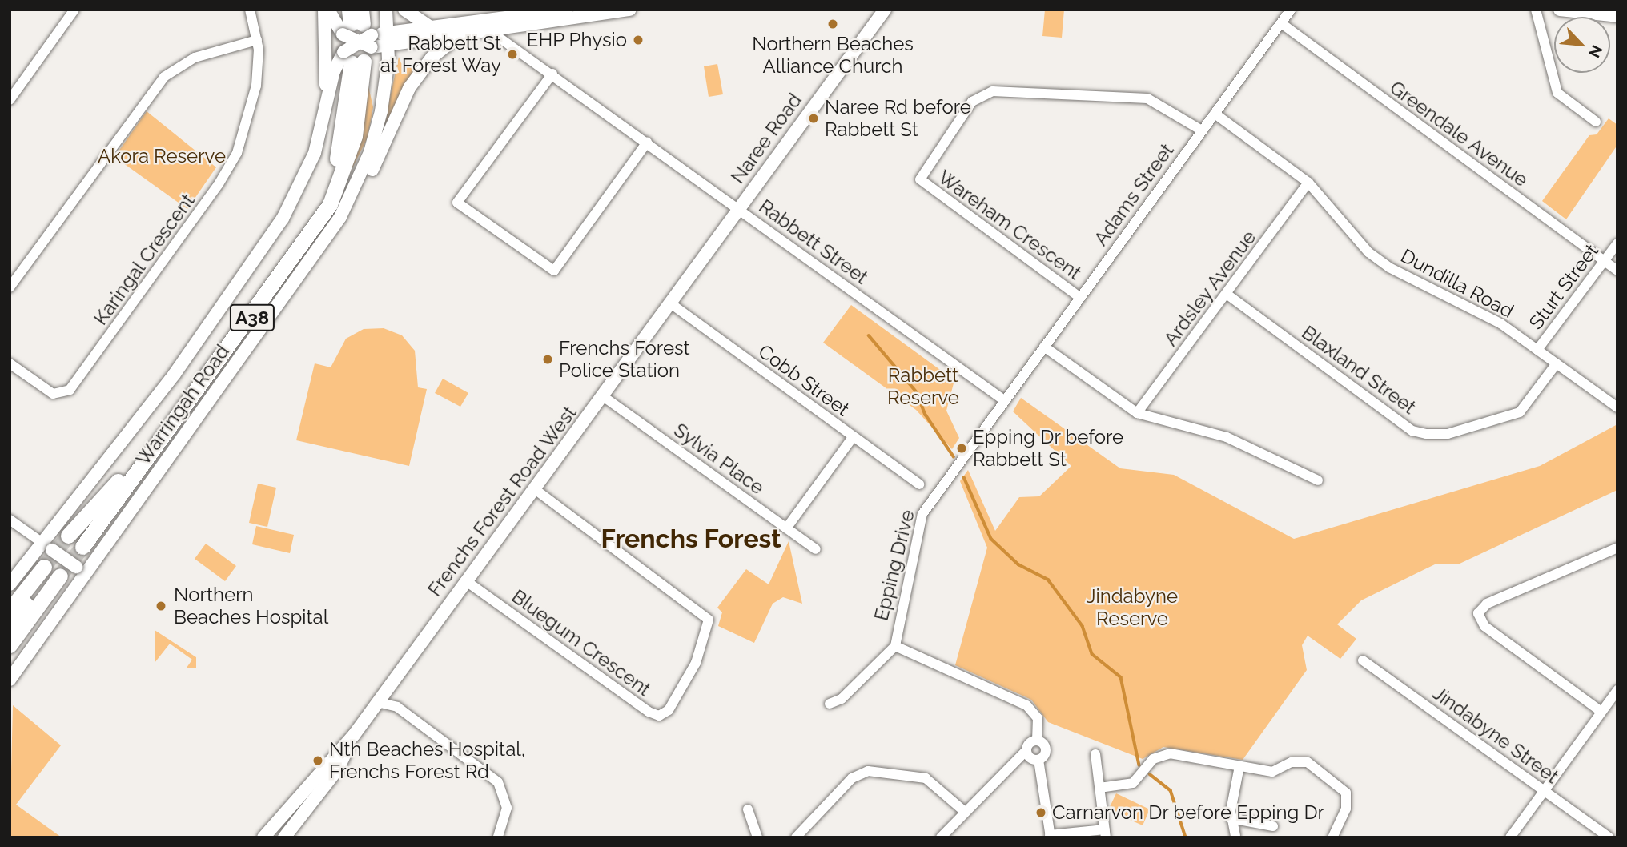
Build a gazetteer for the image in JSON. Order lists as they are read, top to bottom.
{
  "streets": {
    "highway": ["A38", "Warringah Road"],
    "main road": ["Naree Road", "Frenchs Forest Road West"],
    "street": [
      "Greendale Avenue",
      "Adams Street",
      "Wareham Crescent",
      "Rabbett Street",
      "Karingal Crescent",
      "Dundilla Road",
      "Sturt Street",
      "Ardsley Avenue",
      "Blaxland Street",
      "Cobb Street",
      "Sylvia Place",
      "Epping Drive",
      "Bluegum Crescent",
      "Jindabyne Street"
    ]
  },
  "crossings": [
    ["Greendale Avenue", "Adams Street"],
    ["Greendale Avenue", "Sturt Street"],
    ["Naree Road", "Rabbett Street"],
    ["Naree Road", "Frenchs Forest Road West"],
    ["Adams Street", "Wareham Crescent"],
    ["Adams Street", "Rabbett Street"],
    ["Adams Street", "Dundilla Road"],
    ["Adams Street", "Epping Drive"],
    ["Rabbett Street", "Frenchs Forest Road West"],
    ["Rabbett Street", "Epping Drive"],
    ["Dundilla Road", "Sturt Street"],
    ["Dundilla Road", "Ardsley Avenue"],
    ["Dundilla Road", "Blaxland Street"],
    ["Ardsley Avenue", "Blaxland Street"],
    ["A38", "Warringah Road"],
    ["Cobb Street", "Frenchs Forest Road West"],
    ["Sylvia Place", "Frenchs Forest Road West"],
    ["Frenchs Forest Road West", "Bluegum Crescent"]
  ],
  "districts": ["Frenchs Forest"],
  "parks": ["Akora Reserve", "Rabbett Reserve", "Jindabyne Reserve"],
  "places": [
    "Northern Beaches Alliance Church",
    "EHP Physio",
    "Rabbett St at Forest Way",
    "Naree Rd before Rabbett St",
    "Frenchs Forest Police Station",
    "Epping Dr before Rabbett St",
    "Northern Beaches Hospital",
    "Nth Beaches Hospital, Frenchs Forest Rd",
    "Carnarvon Dr before Epping Dr"
  ],
  "north": "bottom right"
}
